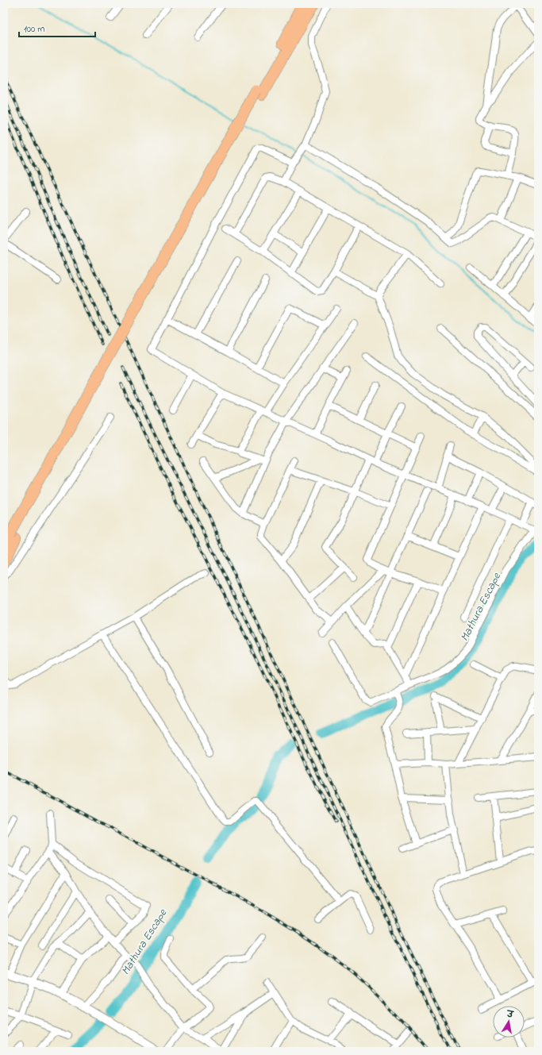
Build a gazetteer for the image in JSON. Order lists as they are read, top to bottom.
{
  "water": ["Mathura Escape"],
  "scale_bar": "100 m",
  "north": "top"
}
